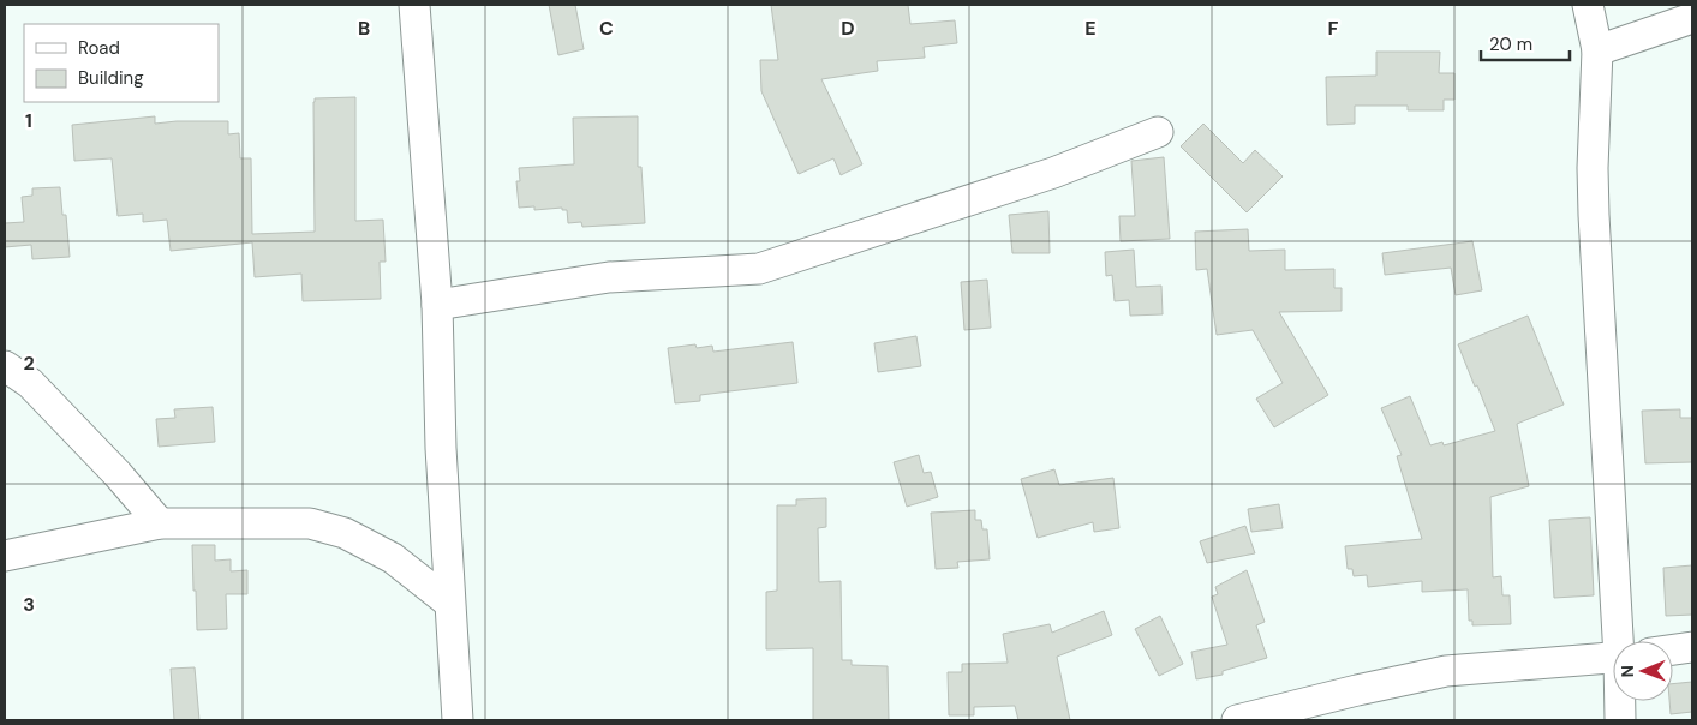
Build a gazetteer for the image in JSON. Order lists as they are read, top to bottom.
{
  "legend": ["Road", "Building"],
  "scale_bar": "20 m",
  "north": "left",
  "grid": {
    "columns": [
      "B",
      "C",
      "D",
      "E",
      "F"
    ],
    "rows": ["1", "2", "3"]
  }
}
